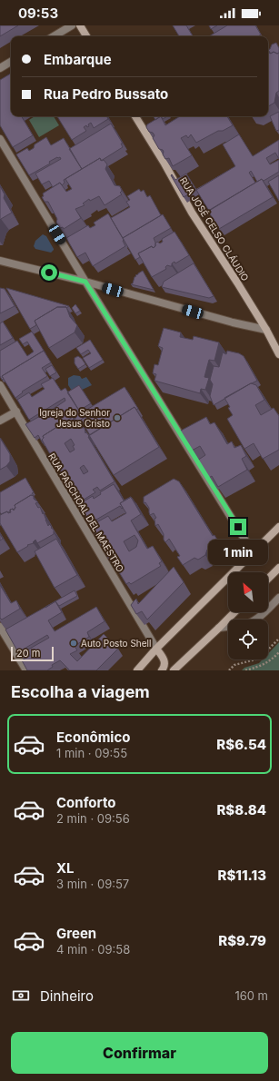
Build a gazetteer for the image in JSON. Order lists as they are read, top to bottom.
{
  "streets": {
    "main road": ["RUA JOSÉ CELSO CLÁUDIO"],
    "street": ["RUA PASCHOAL DEL MAESTRO"]
  },
  "places": ["Igreja do Senhor Jesus Cristo", "Auto Posto Shell"],
  "scale_bar": "20 m",
  "north": "top left",
  "page": {
    "status": "09:53",
    "banner": ["Embarque", "Rua Pedro Bussato"],
    "bubble": "1 min",
    "scale": "20 m",
    "heading": "Escolha a viagem",
    "list": [
      {
        "name": "Econômico",
        "note": "1 min · 09:55",
        "value": "R$6.54"
      },
      {
        "name": "Conforto",
        "note": "2 min · 09:56",
        "value": "R$8.84"
      },
      {
        "name": "XL",
        "note": "3 min · 09:57",
        "value": "R$11.13"
      },
      {
        "name": "Green",
        "note": "4 min · 09:58",
        "value": "R$9.79"
      }
    ],
    "pay": ["Dinheiro", "160 m"],
    "buttons": "Confirmar"
  }
}
